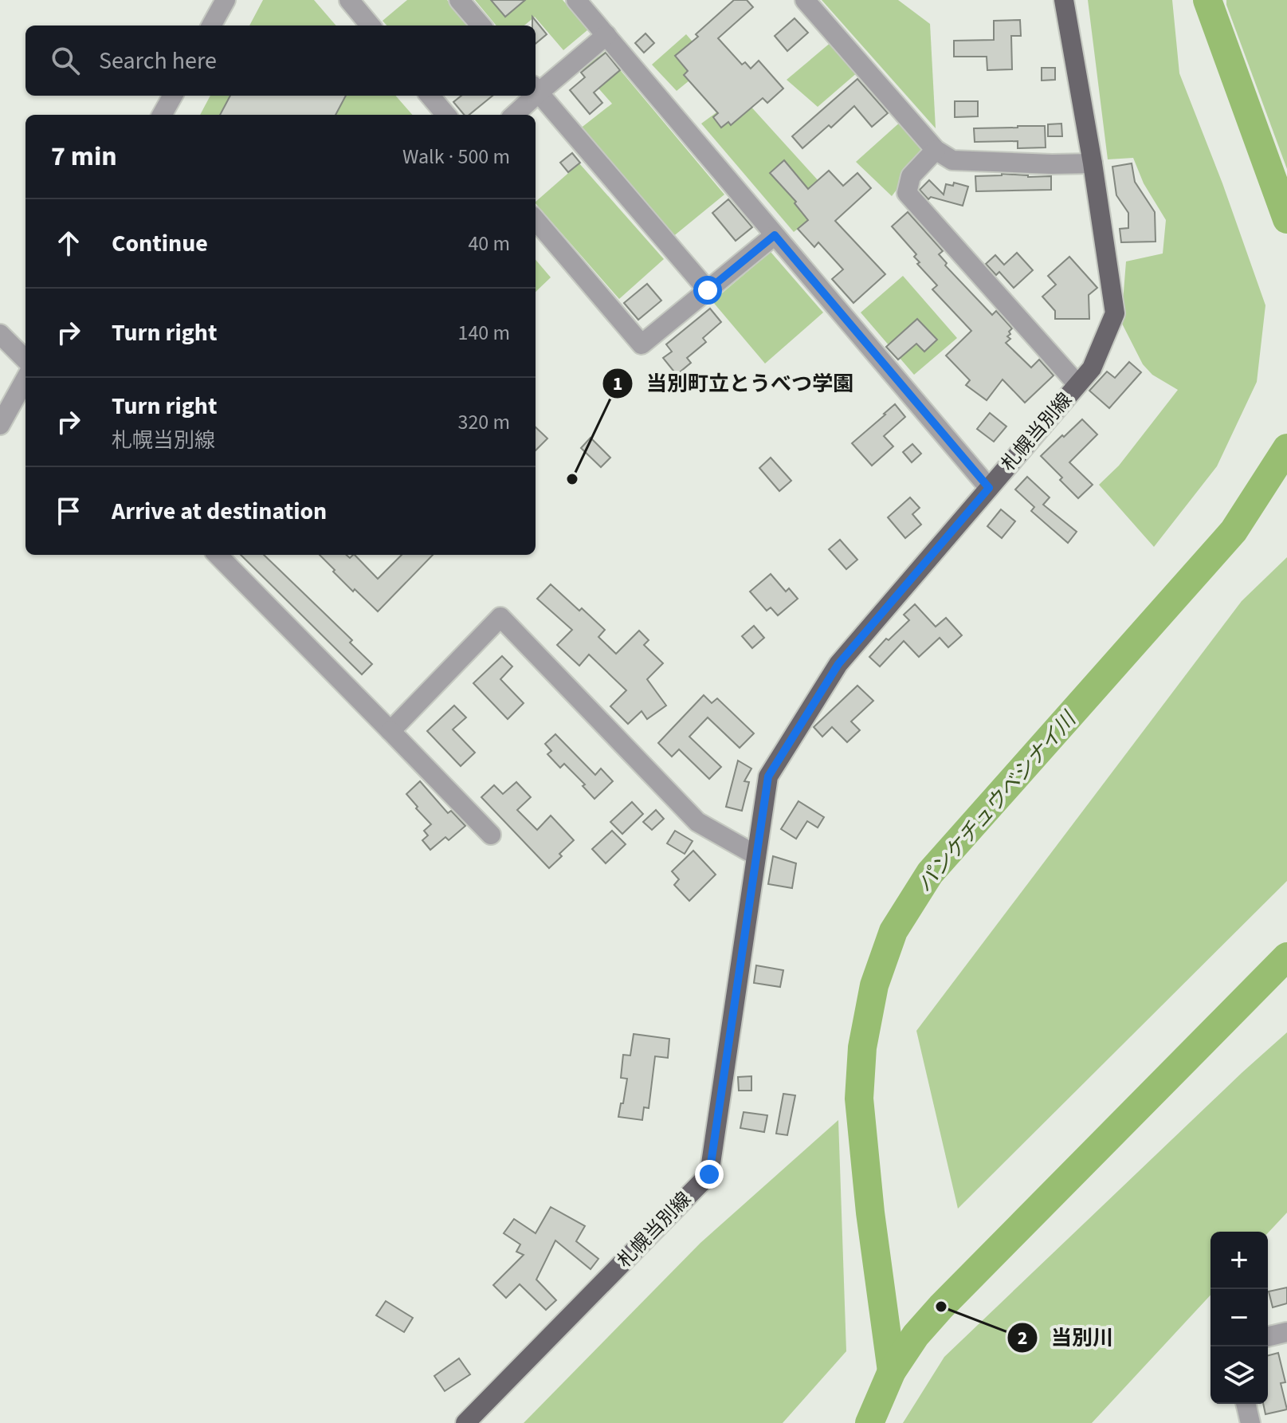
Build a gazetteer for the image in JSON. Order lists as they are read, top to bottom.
{
  "streets": {
    "main road": ["札幌当別線"]
  },
  "water": ["パンケチュウベシナイ川"],
  "places": ["当別町立とうべつ学園", "当別川"],
  "page": {
    "search": "Search here",
    "heading": ["7 min", "Walk · 500 m"],
    "list": [
      ["Continue", "40 m"],
      ["Turn right", "140 m"],
      ["Turn right", "札幌当別線", "320 m"],
      "Arrive at destination"
    ],
    "map_buttons": ["+", "−"]
  }
}
